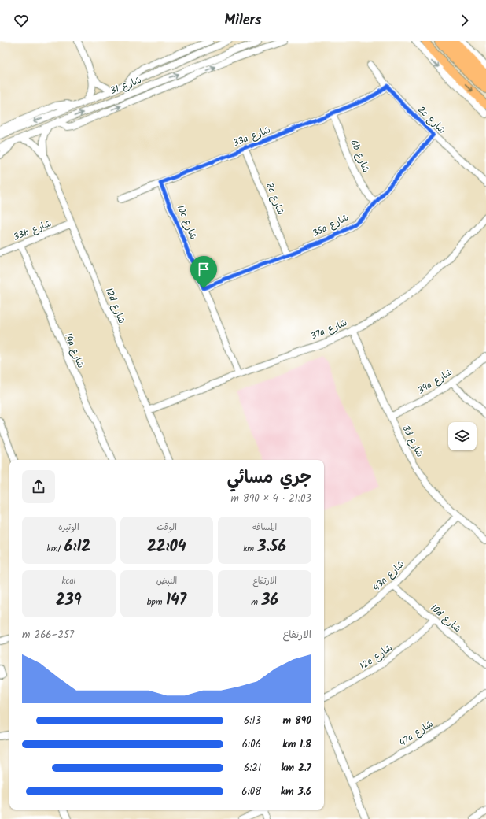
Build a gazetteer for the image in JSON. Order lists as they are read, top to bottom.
{
  "streets": {
    "street": [
      "شارع 31",
      "2c شارع",
      "33a شارع",
      "6b شارع",
      "8c شارع",
      "10c شارع",
      "35a شارع",
      "33b شارع",
      "12d شارع",
      "37a شارع",
      "14a شارع",
      "39a شارع",
      "8d شارع",
      "43a شارع",
      "10d شارع",
      "12e شارع",
      "47a شارع"
    ]
  },
  "crossings": [
    ["شارع 31", "12d شارع"],
    ["2c شارع", "33a شارع"],
    ["2c شارع", "35a شارع"],
    ["33a شارع", "6b شارع"],
    ["33a شارع", "8c شارع"],
    ["33a شارع", "10c شارع"],
    ["6b شارع", "35a شارع"],
    ["8c شارع", "35a شارع"],
    ["10c شارع", "35a شارع"],
    ["10c شارع", "37a شارع"],
    ["33b شارع", "12d شارع"],
    ["33b شارع", "14a شارع"],
    ["12d شارع", "37a شارع"],
    ["37a شارع", "8d شارع"],
    ["39a شارع", "8d شارع"],
    ["8d شارع", "43a شارع"],
    ["43a شارع", "10d شارع"],
    ["10d شارع", "12e شارع"]
  ],
  "page": {
    "header": "Milers",
    "heading": ["جري مسائي", "21:03 · 4 × 890 m"],
    "stats": [
      ["المسافة", "3.56 km"],
      ["الوقت", "22:04"],
      ["الوتيرة", "6:12 /km"],
      ["الارتفاع", "36 m"],
      ["النبض", "147 bpm"],
      ["kcal", "239"]
    ],
    "chart": ["الارتفاع", "257–266 m"],
    "list": [
      {
        "name": "890 m",
        "note": "6:13"
      },
      {
        "name": "1.8 km",
        "note": "6:06"
      },
      {
        "name": "2.7 km",
        "note": "6:21"
      },
      {
        "name": "3.6 km",
        "note": "6:08"
      }
    ]
  }
}
